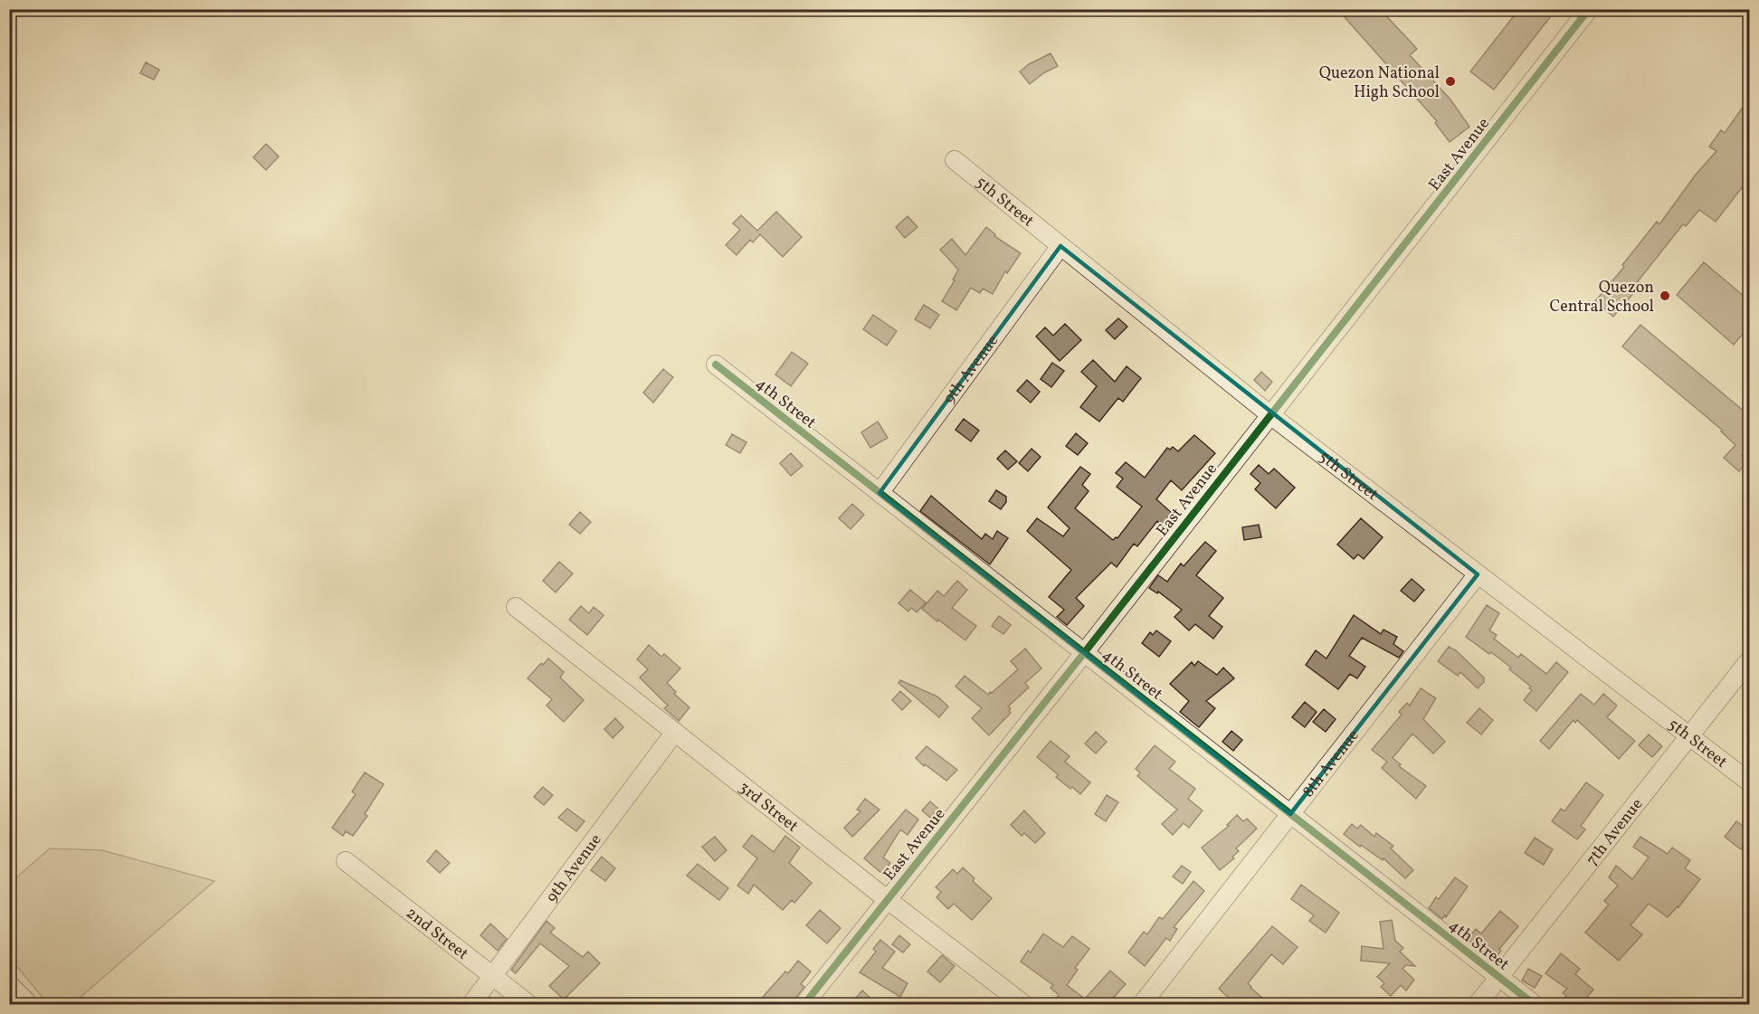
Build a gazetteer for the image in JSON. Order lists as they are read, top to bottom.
{
  "streets": {
    "street": [
      "East Avenue",
      "5th Street",
      "9th Avenue",
      "4th Street",
      "8th Avenue",
      "3rd Street",
      "7th Avenue",
      "2nd Street"
    ]
  },
  "crossings": [
    ["East Avenue", "5th Street"],
    ["East Avenue", "4th Street"],
    ["East Avenue", "3rd Street"],
    ["5th Street", "9th Avenue"],
    ["5th Street", "8th Avenue"],
    ["5th Street", "7th Avenue"],
    ["9th Avenue", "4th Street"],
    ["9th Avenue", "3rd Street"],
    ["9th Avenue", "2nd Street"],
    ["4th Street", "8th Avenue"],
    ["4th Street", "7th Avenue"]
  ],
  "places": ["Quezon National High School", "Quezon Central School"]
}
